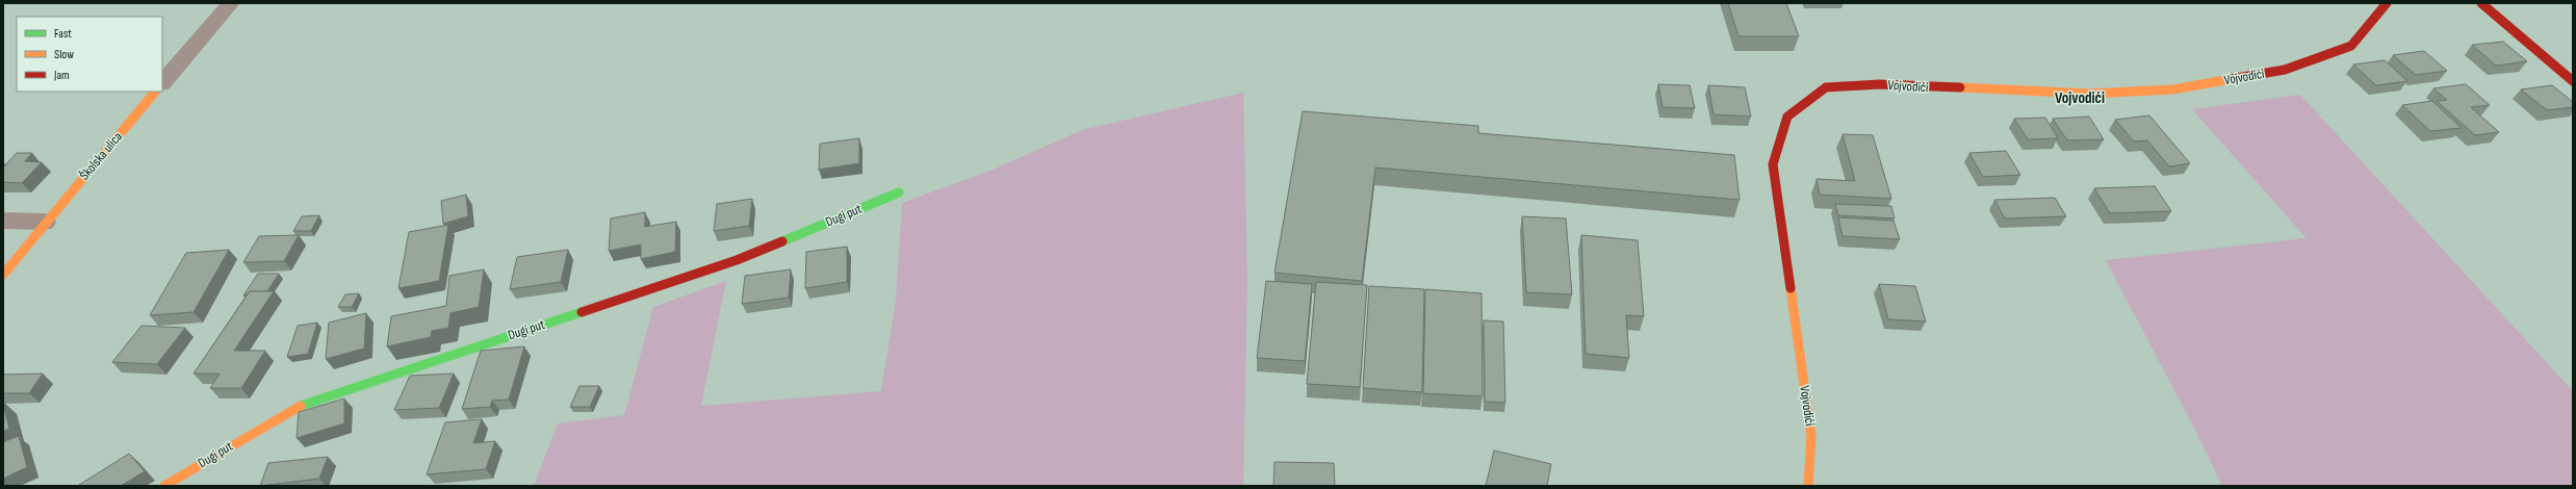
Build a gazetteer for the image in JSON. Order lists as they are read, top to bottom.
{
  "streets": {
    "street": ["Vojvodići", "Školska ulica", "Dugi put"]
  },
  "districts": ["Vojvodići"],
  "legend": ["Fast", "Slow", "Jam"]
}
